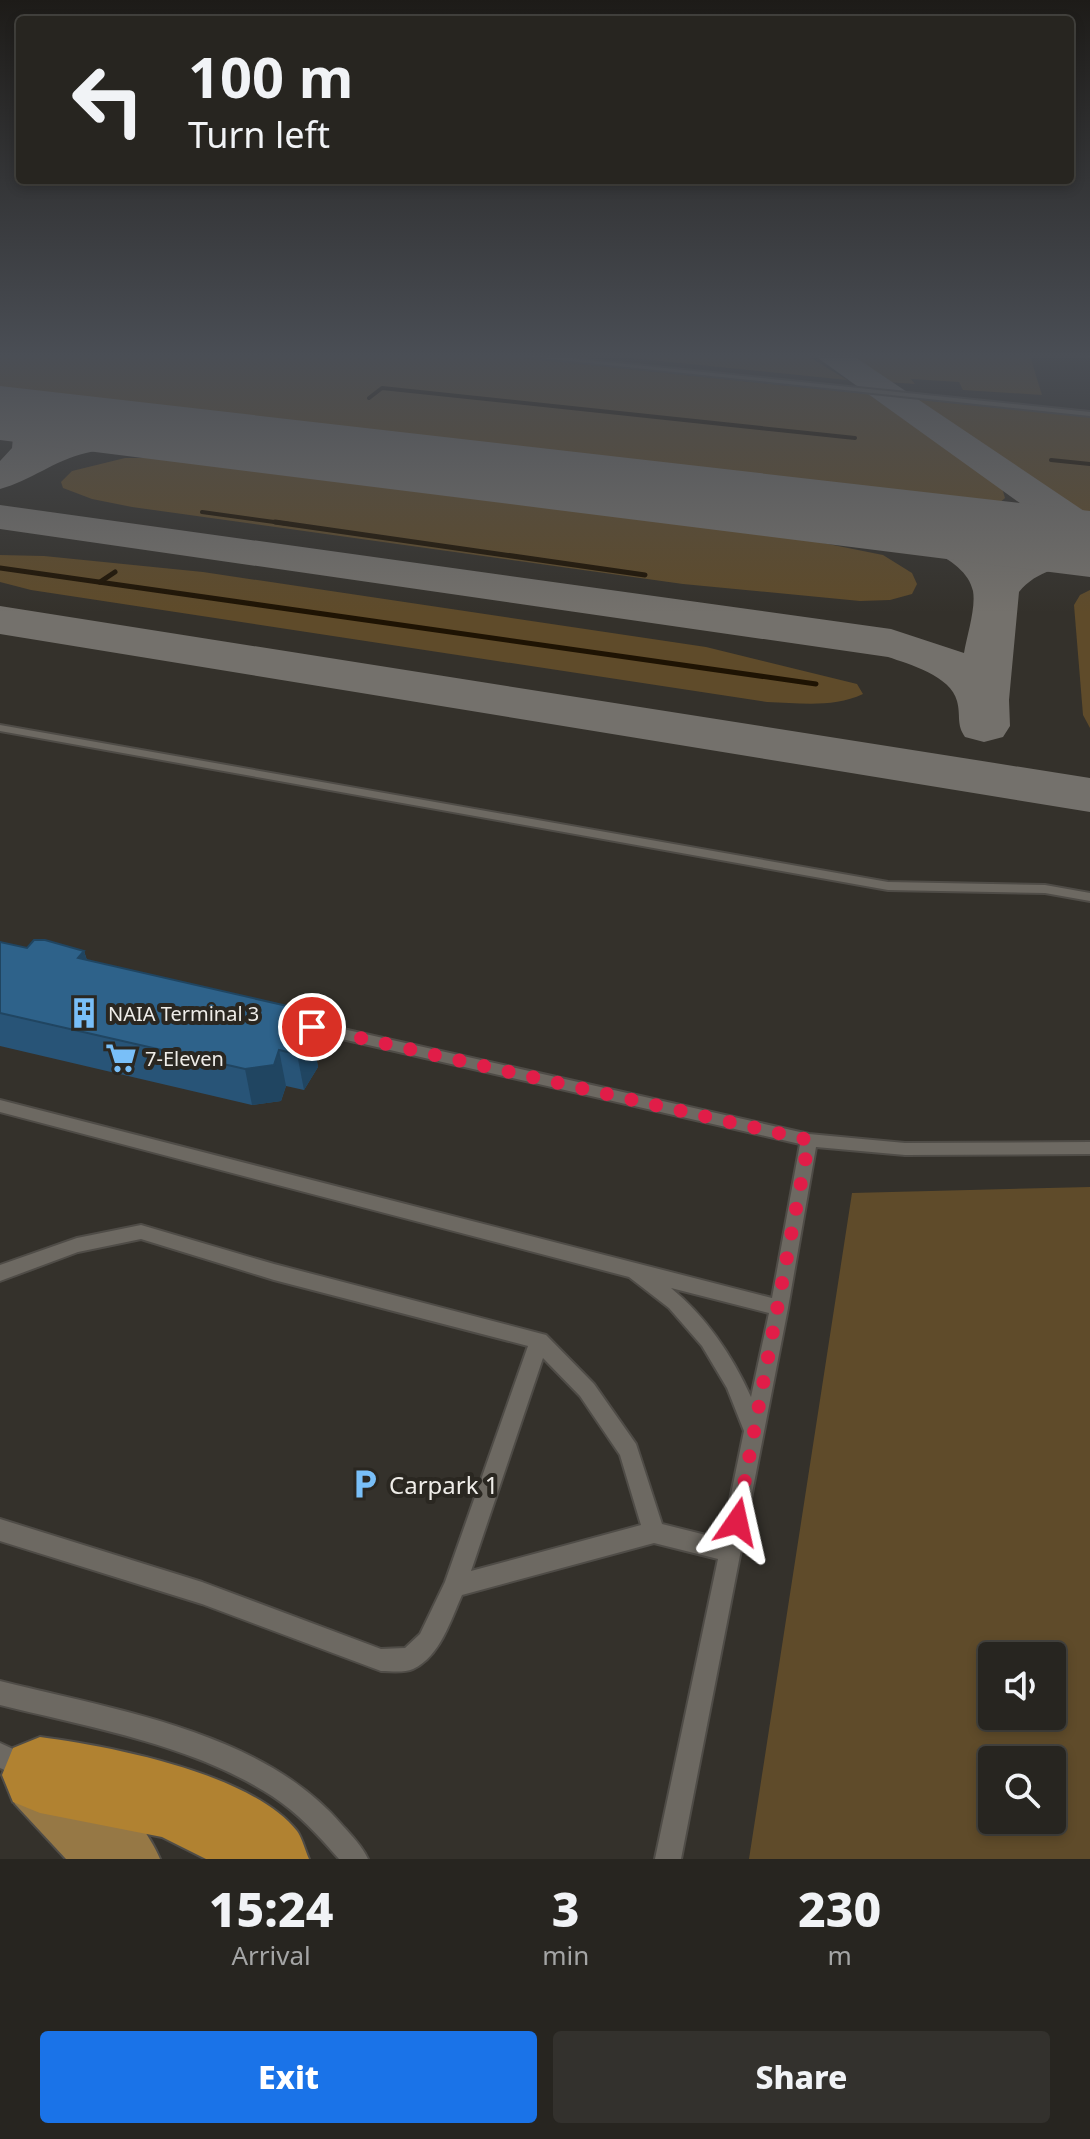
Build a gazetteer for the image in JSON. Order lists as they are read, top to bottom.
{
  "places": {
    "building": ["NAIA Terminal 3"],
    "supermarket": ["7-Eleven"],
    "parking": ["Carpark 1"]
  },
  "page": {
    "turn": ["100 m", "Turn left"],
    "eta": [
      "15:24",
      "Arrival",
      "3",
      "min",
      "230",
      "m"
    ],
    "buttons": ["Exit", "Share"]
  }
}
